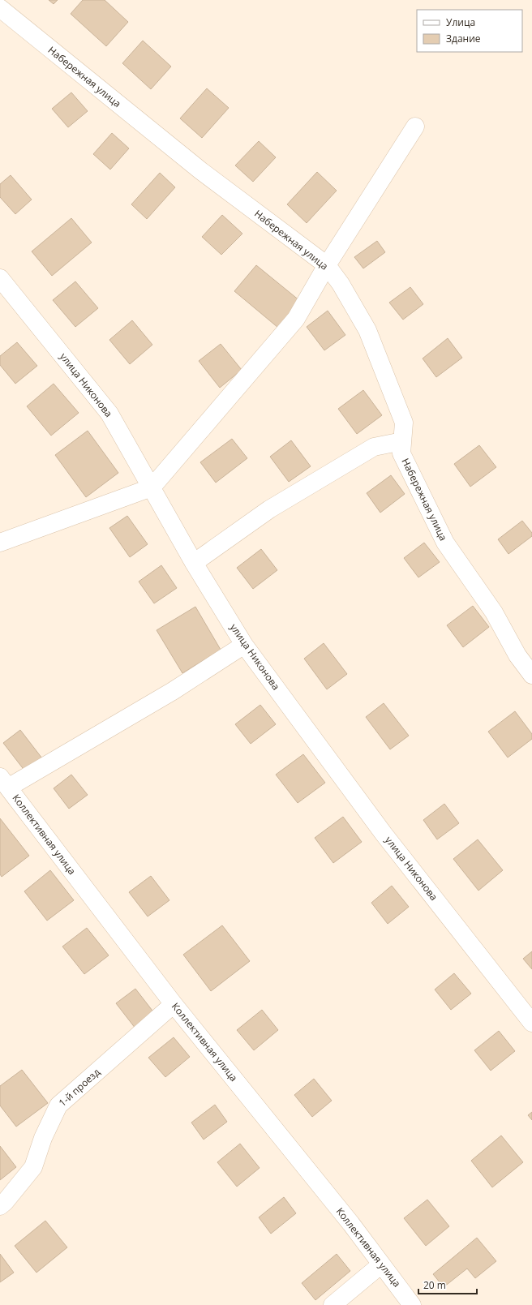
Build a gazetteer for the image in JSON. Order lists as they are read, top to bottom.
{
  "streets": {
    "street": [
      "Набережная улица",
      "улица Никонова",
      "Коллективная улица",
      "1-й проезд"
    ]
  },
  "crossings": [
    ["Коллективная улица", "1-й проезд"]
  ],
  "legend": ["Улица", "Здание"],
  "scale_bar": "20 m"
}
